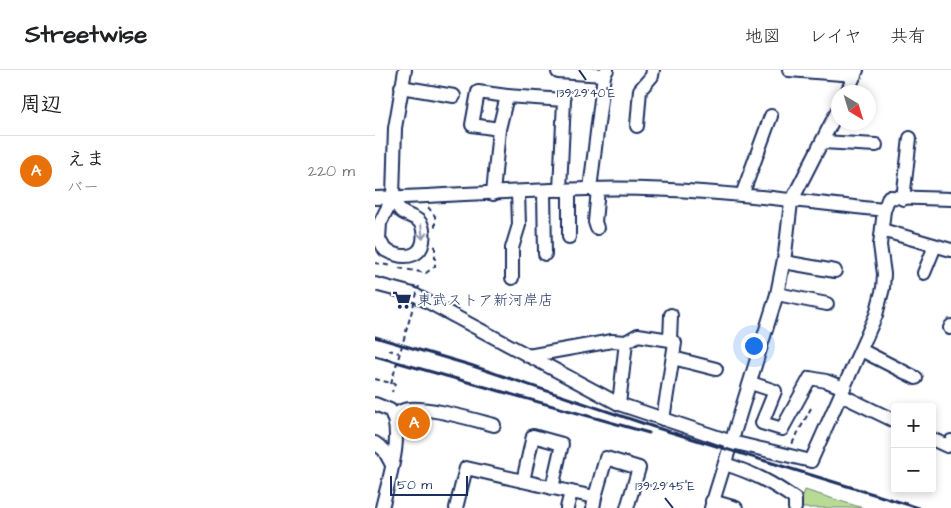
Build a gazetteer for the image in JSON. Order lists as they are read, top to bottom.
{
  "places": {
    "supermarket": ["東武ストア新河岸店"]
  },
  "scale_bar": "50 m",
  "north": "bottom right",
  "page": {
    "header": "Streetwise",
    "nav": ["地図", "レイヤ", "共有"],
    "heading": "周辺",
    "list": [
      {
        "mark": "A",
        "name": "えま",
        "note": "バー",
        "value": "220 m"
      }
    ],
    "map_buttons": ["+", "−"],
    "pins": "A",
    "scale": "50 m"
  },
  "coordinates": ["139°29'40\"E", "139°29'45\"E"]
}
